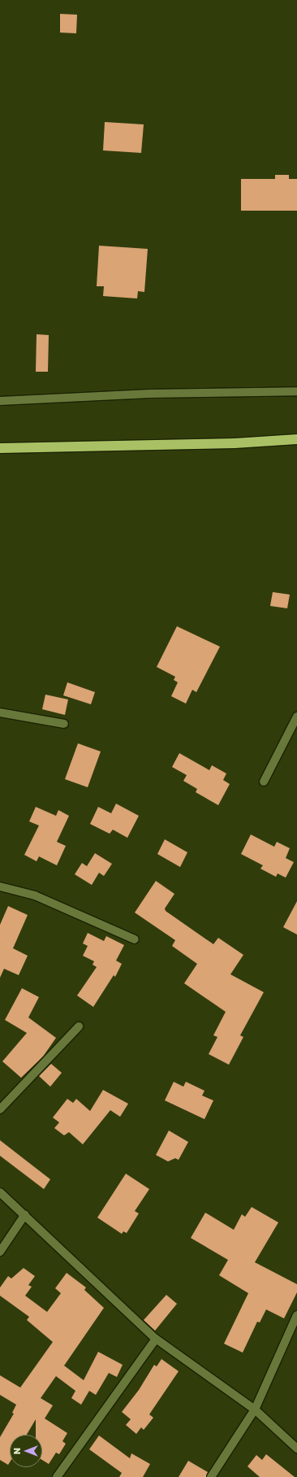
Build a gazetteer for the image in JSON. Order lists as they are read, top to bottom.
{
  "north": "left"
}
